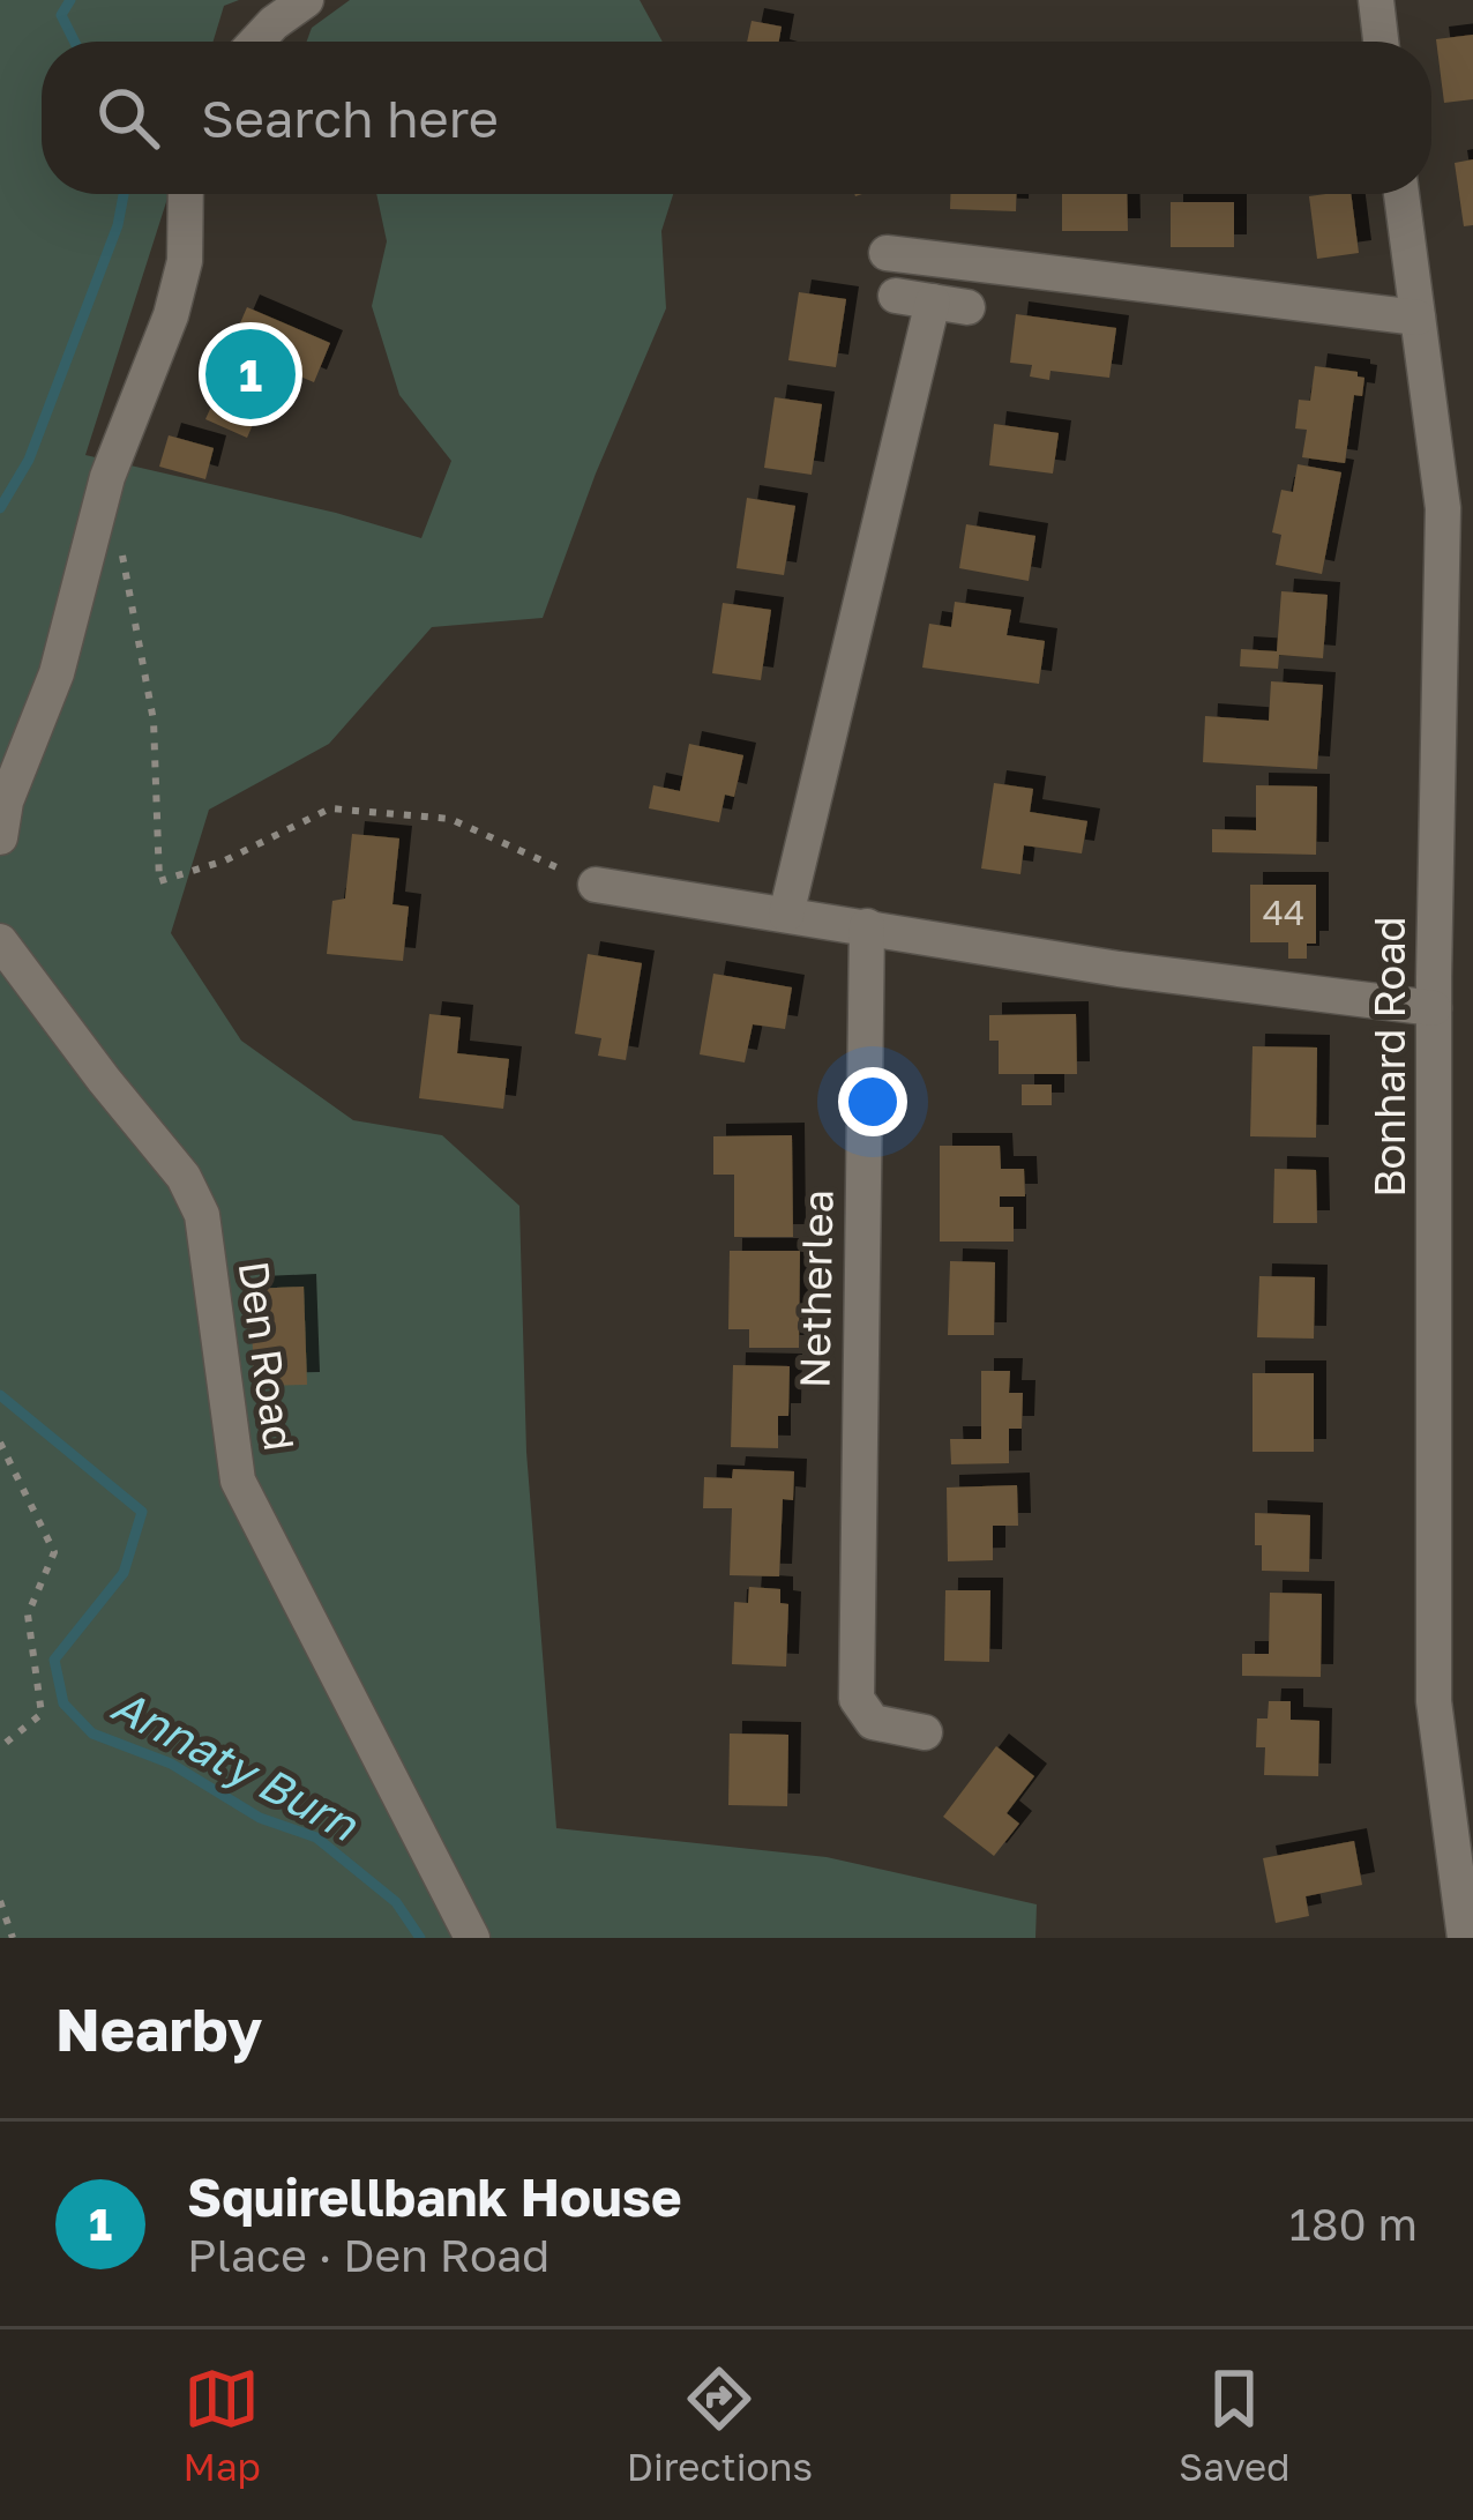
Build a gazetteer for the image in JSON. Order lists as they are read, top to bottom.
{
  "streets": {
    "street": ["Bonhard Road", "Netherlea", "Den Road"]
  },
  "water": ["Annaty Burn"],
  "house_numbers": ["44"],
  "page": {
    "search": "Search here",
    "pins": "1",
    "heading": "Nearby",
    "list": [
      {
        "mark": "1",
        "name": "Squirellbank House",
        "note": "Place · Den Road",
        "value": "180 m"
      }
    ],
    "nav": ["Map", "Directions", "Saved"]
  }
}
